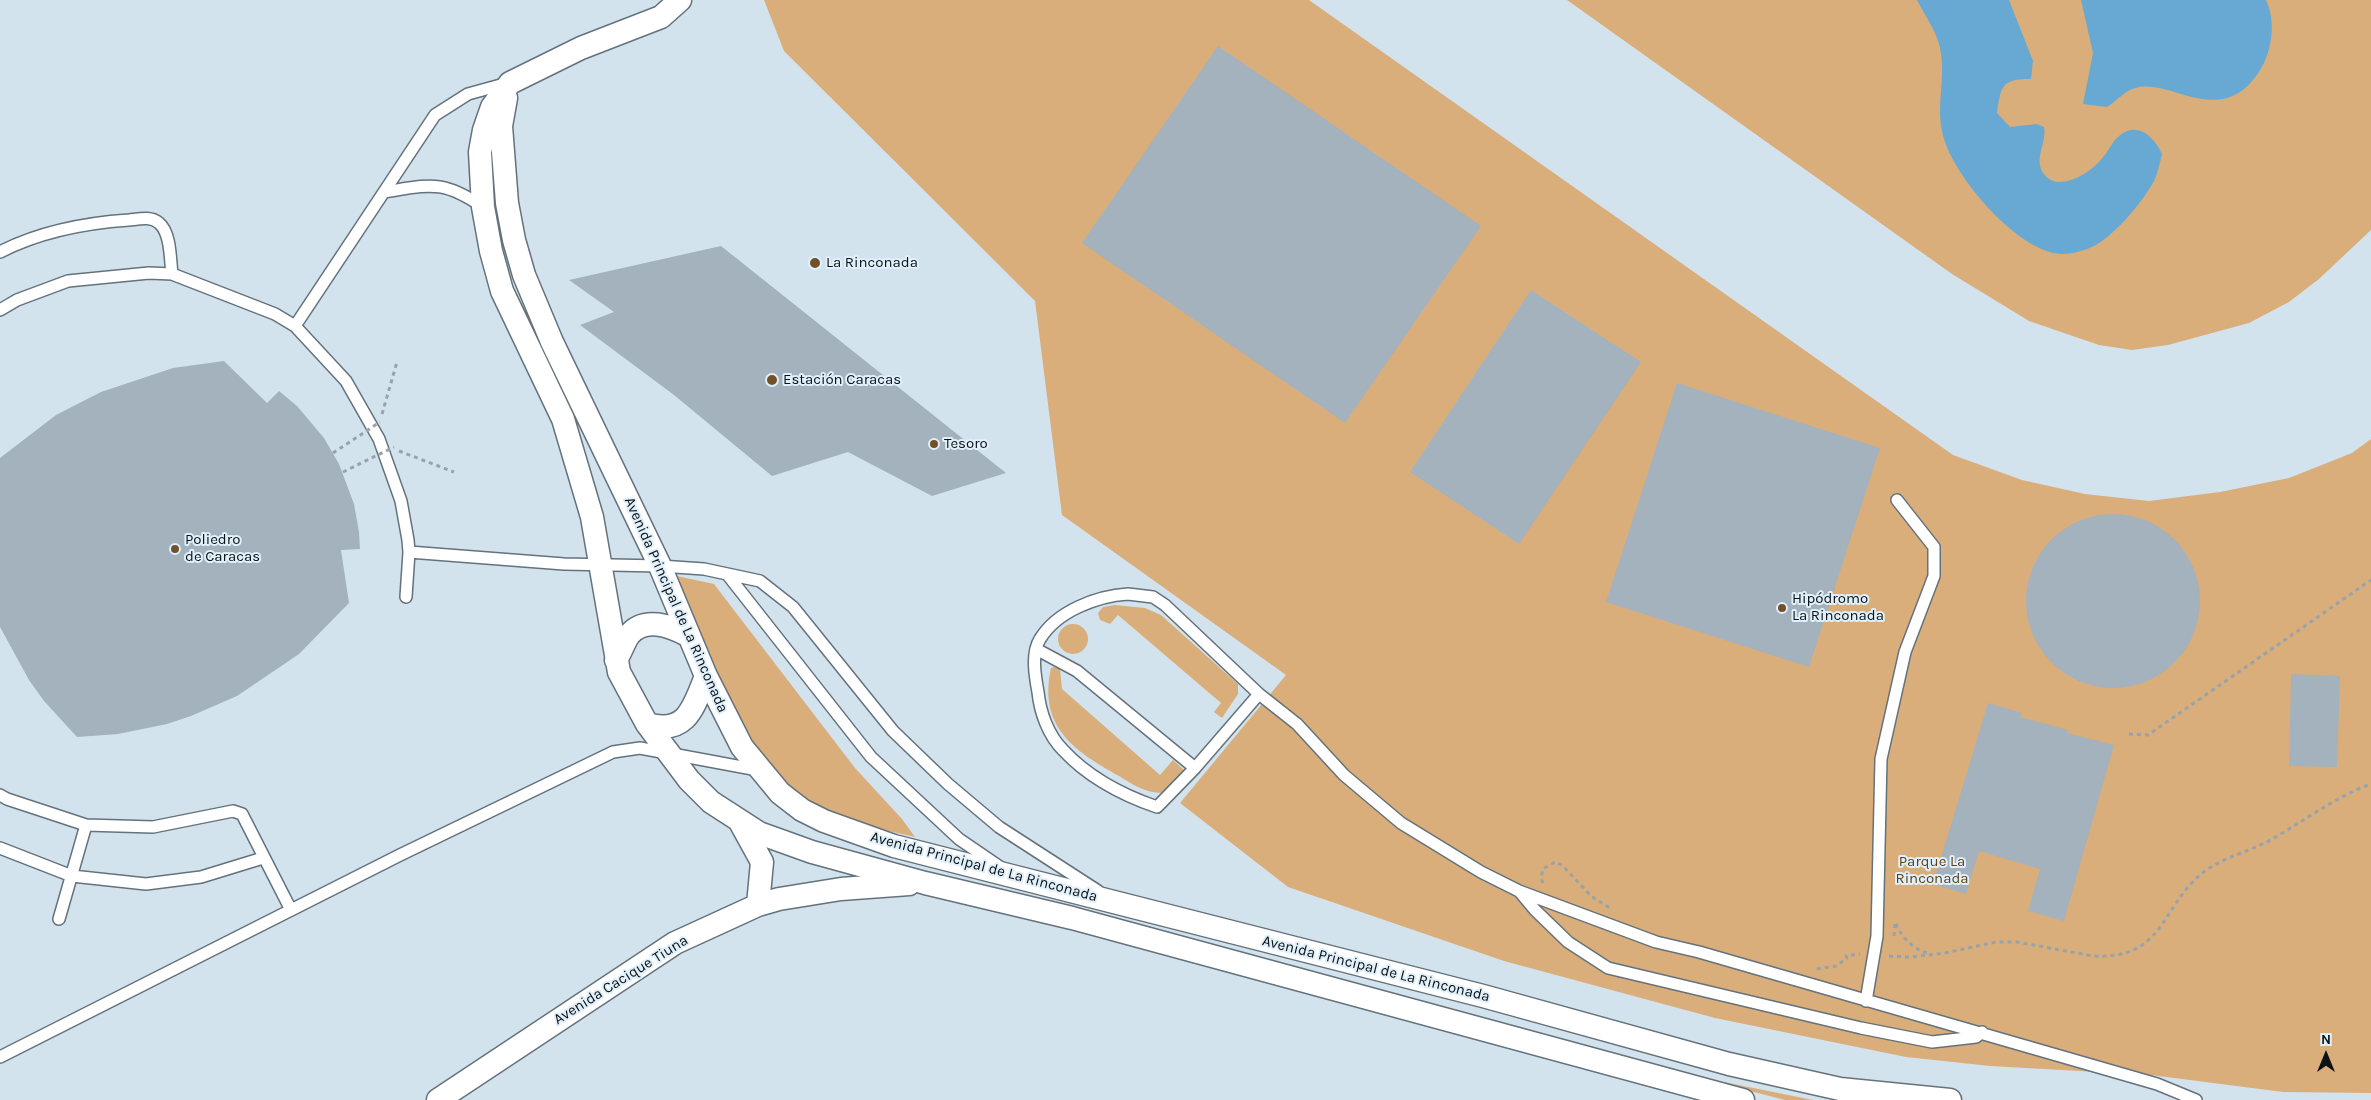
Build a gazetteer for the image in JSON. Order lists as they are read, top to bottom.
{
  "streets": {
    "street": ["Avenida Principal de La Rinconada", "Avenida Cacique Tiuna"]
  },
  "crossings": [
    ["Avenida Principal de La Rinconada", "Avenida Cacique Tiuna"]
  ],
  "parks": ["Parque La Rinconada"],
  "places": [
    "La Rinconada",
    "Estación Caracas",
    "Tesoro",
    "Poliedro de Caracas",
    "Hipódromo La Rinconada"
  ],
  "north": "top"
}
